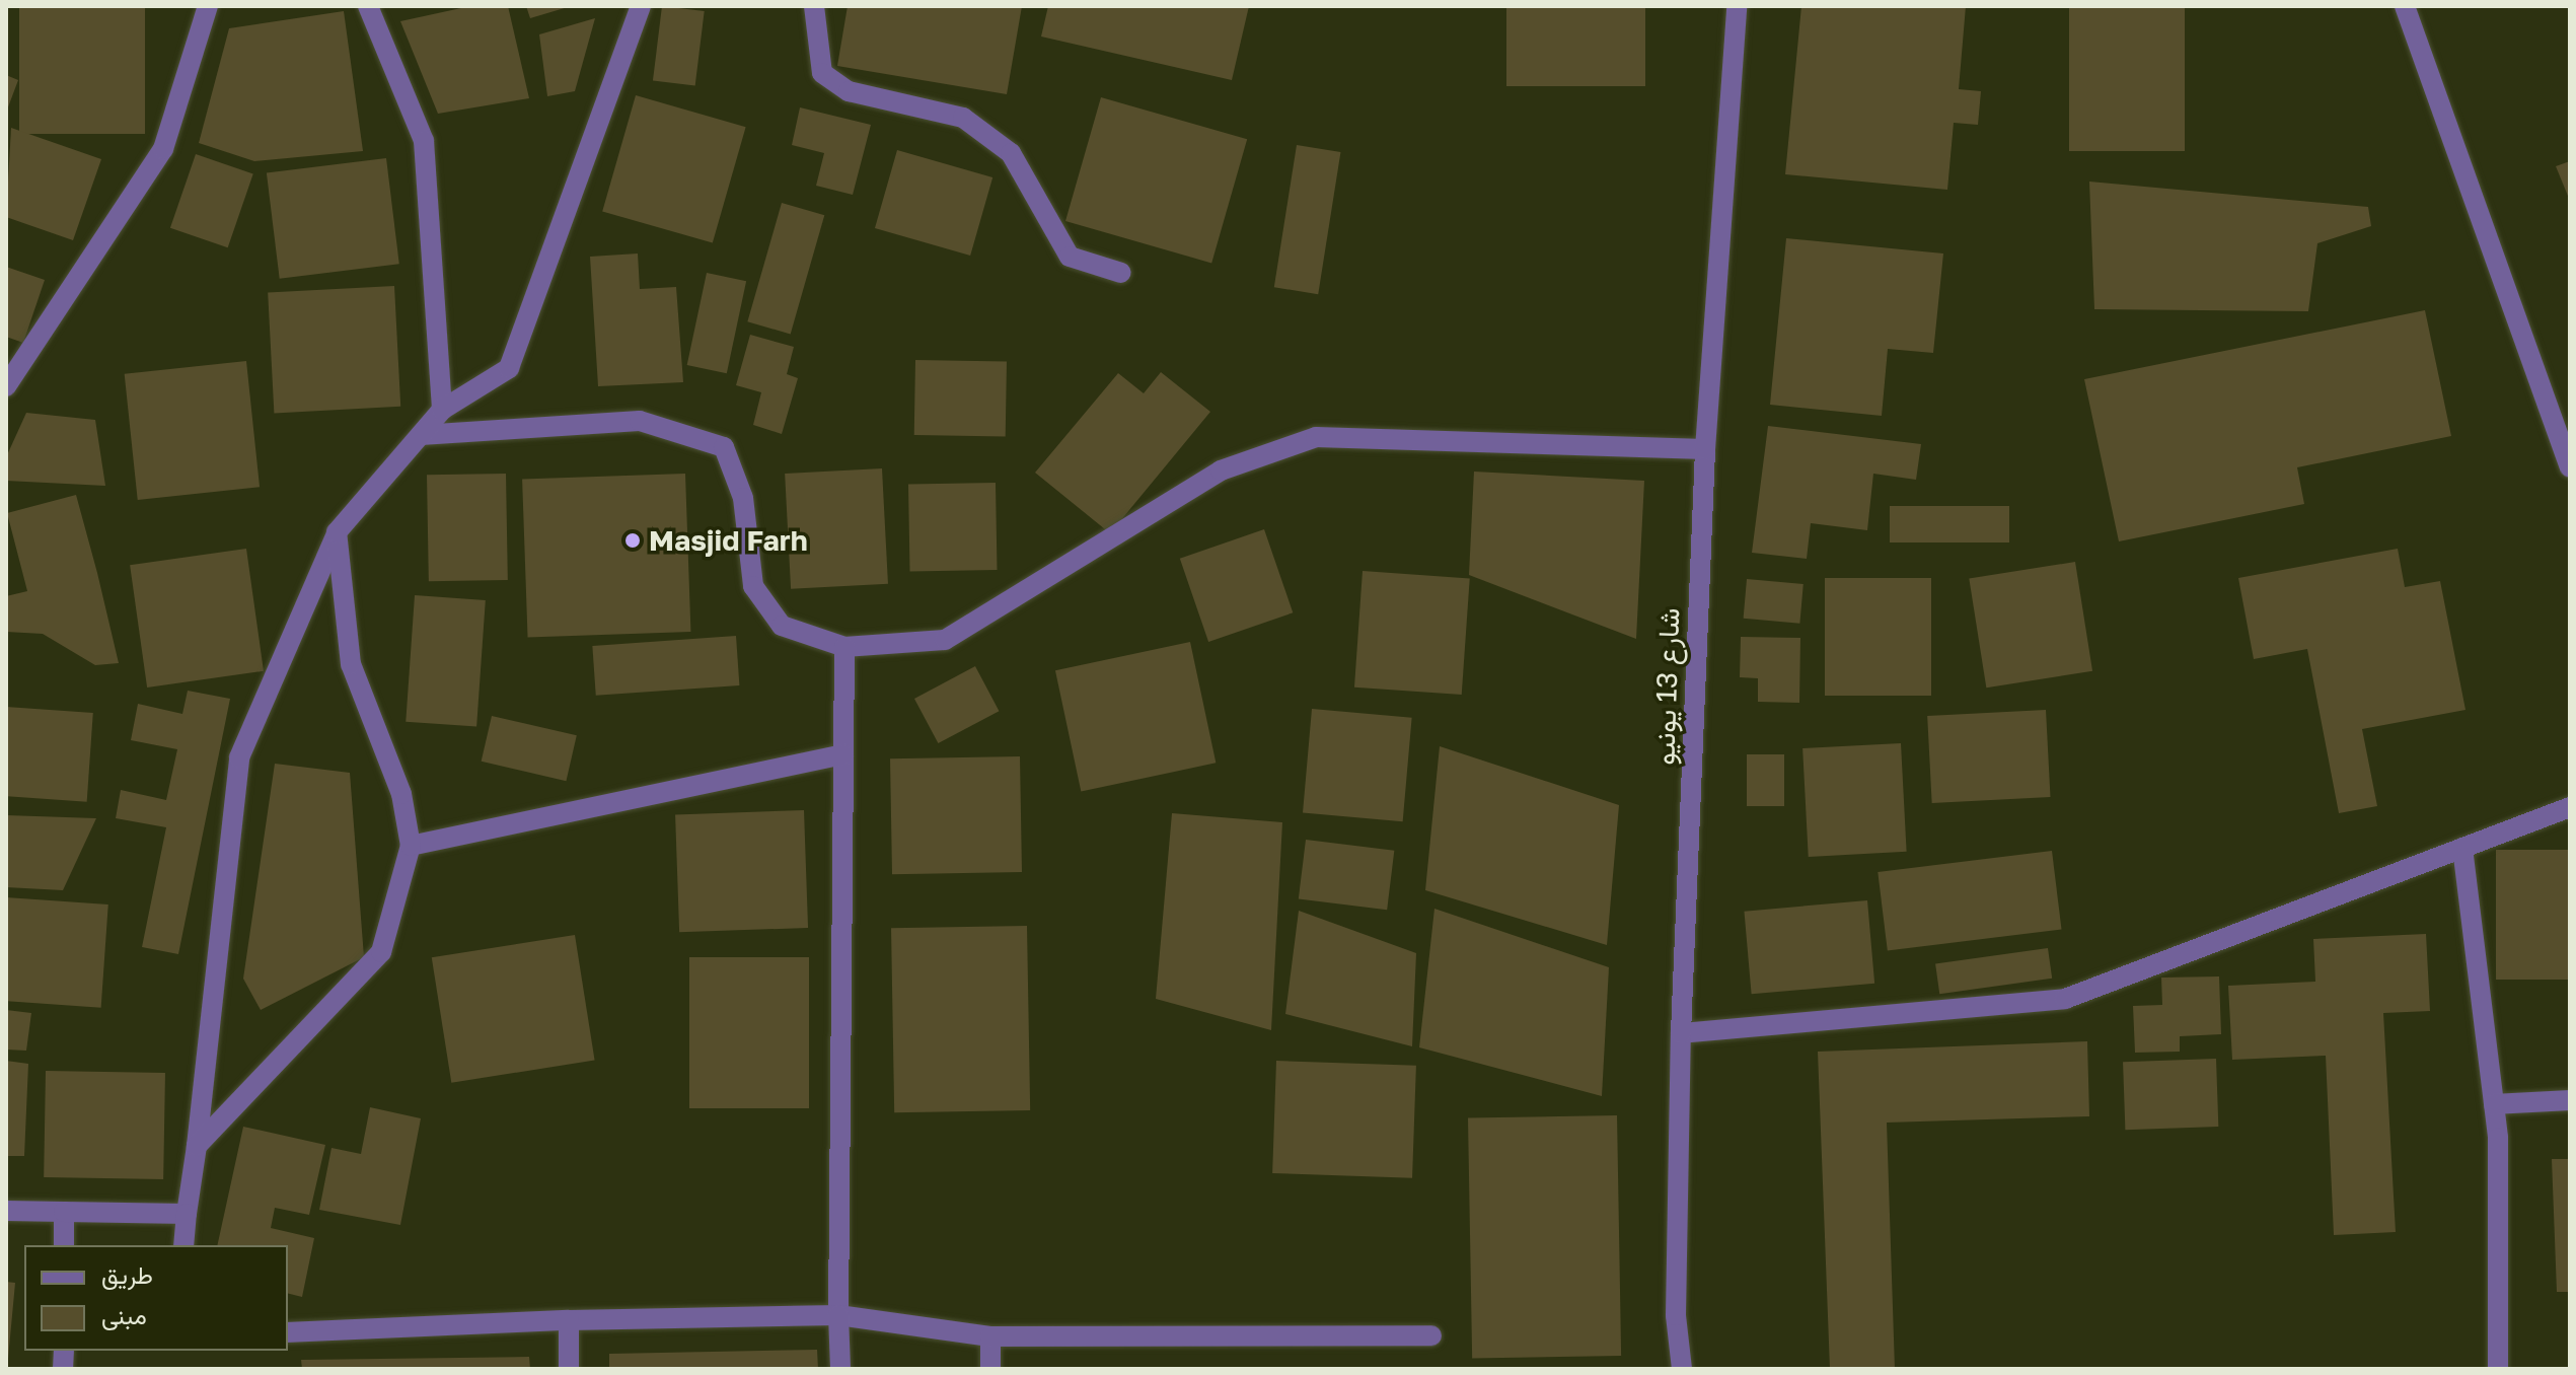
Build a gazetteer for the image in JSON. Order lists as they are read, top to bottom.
{
  "streets": {
    "street": ["شارع 13 يونيو"]
  },
  "places": ["Masjid Farh"],
  "legend": ["طريق", "مبنى"]
}
